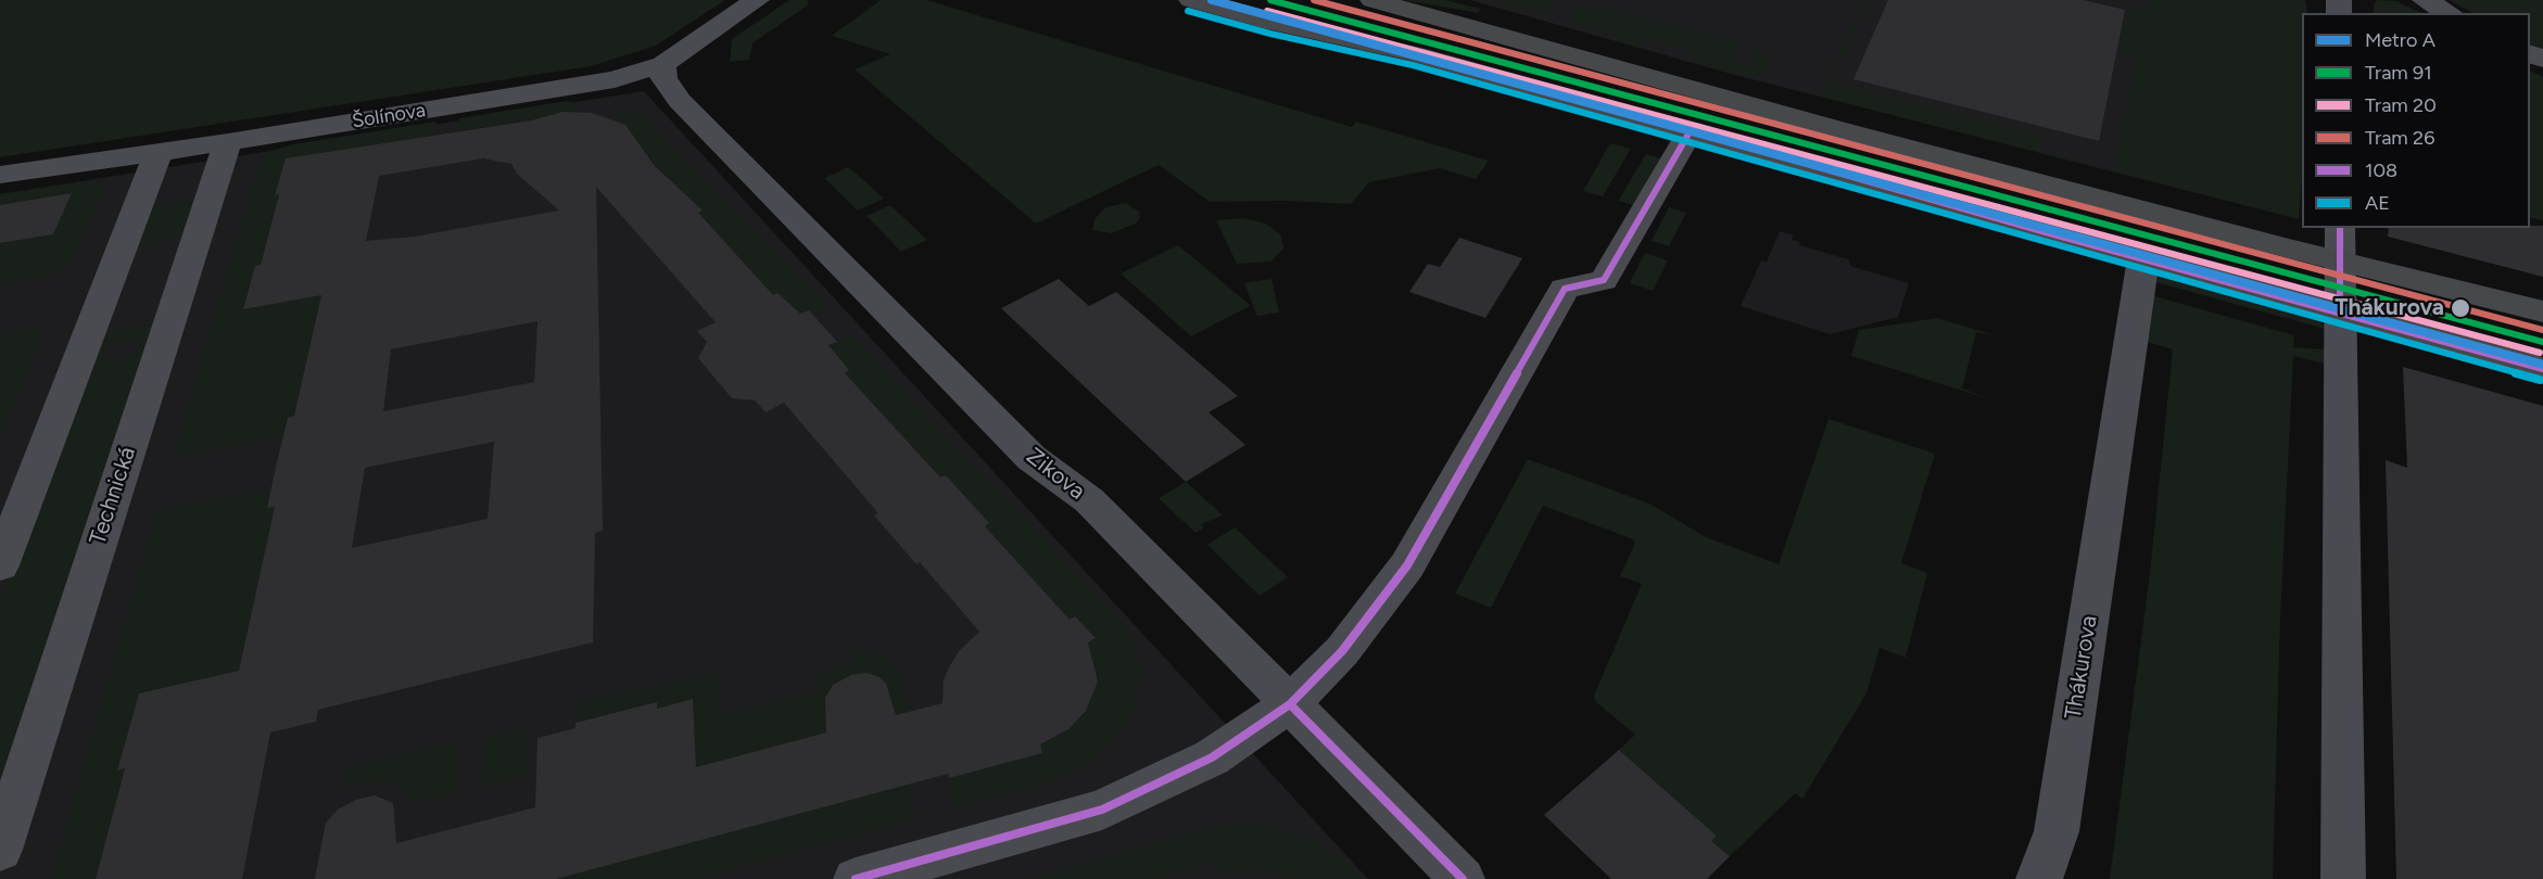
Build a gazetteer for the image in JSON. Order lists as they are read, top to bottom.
{
  "streets": {
    "street": [
      "Šolínova",
      "Zikova",
      "Technická",
      "Thákurova"
    ]
  },
  "crossings": [
    ["Šolínova", "Zikova"],
    ["Šolínova", "Technická"]
  ],
  "places": ["Thákurova"],
  "lines": [
    "metro line A",
    "tram line 91",
    "tram line 26",
    "tram line 20",
    "transit line AE",
    "transit line 108"
  ],
  "legend": [
    "Metro A",
    "Tram 91",
    "Tram 20",
    "Tram 26",
    "108",
    "AE"
  ]
}
